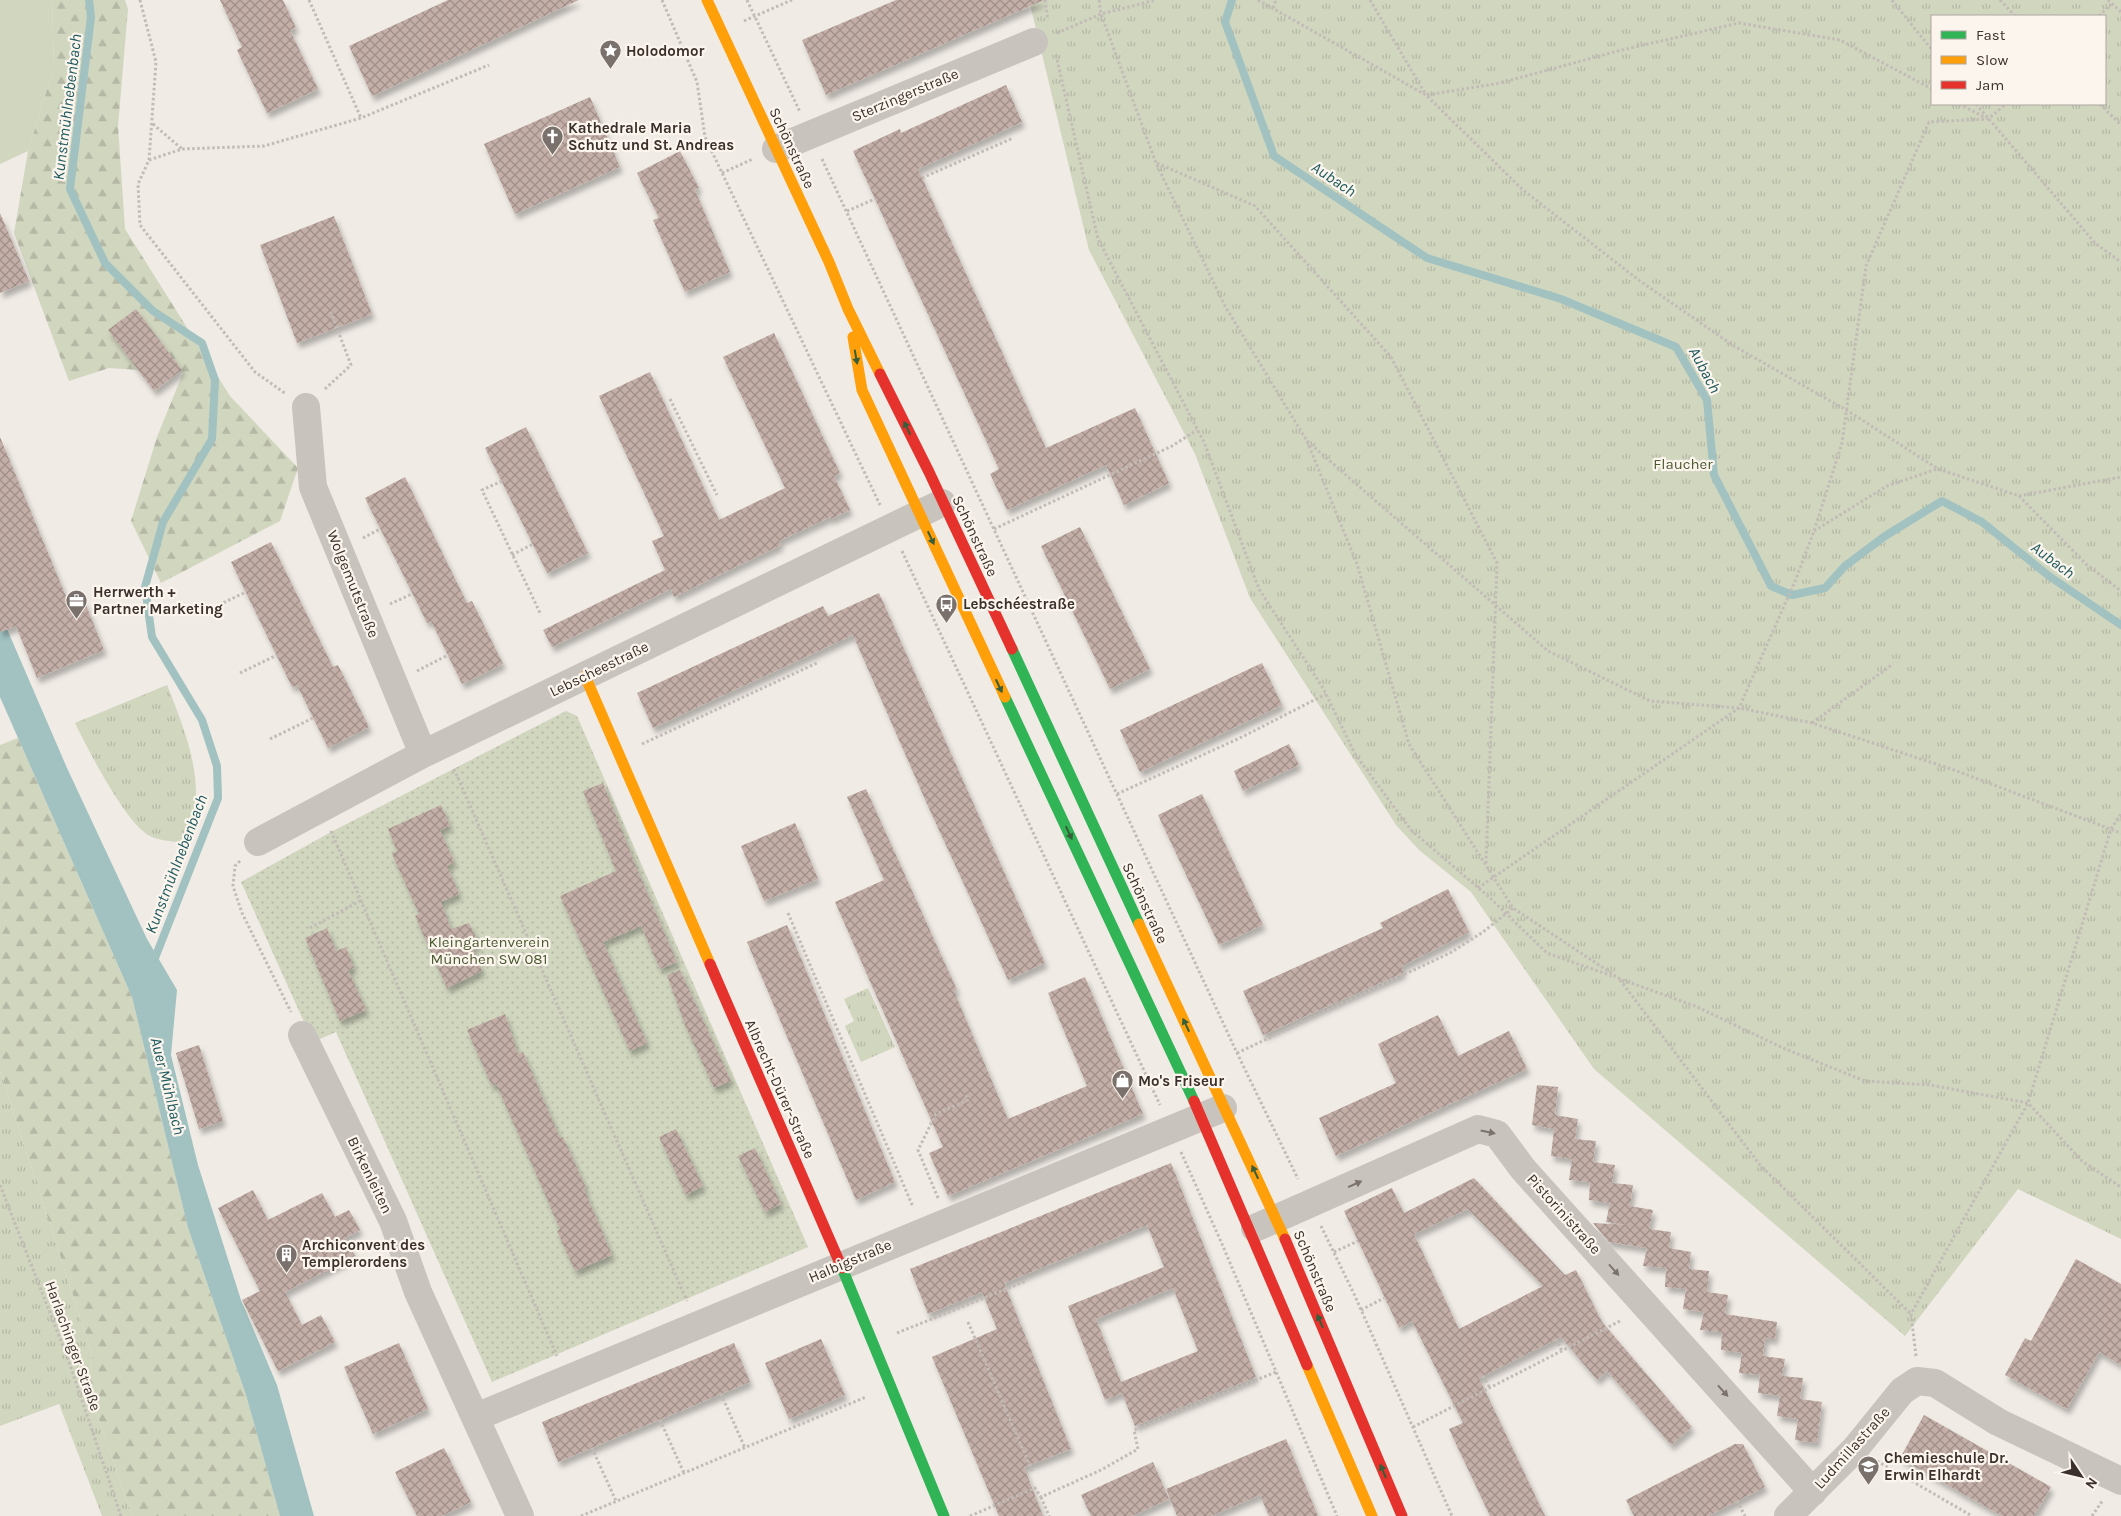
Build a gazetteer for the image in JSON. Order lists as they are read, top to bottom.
{
  "streets": {
    "street": [
      "Sterzingerstraße",
      "Schönstraße",
      "Wolgemutstraße",
      "Lebscheestraße",
      "Albrecht-Dürer-Straße",
      "Birkenleiten",
      "Pistorinistraße",
      "Halbigstraße",
      "Ludmillastraße"
    ],
    "path": ["Harlachinger Straße"]
  },
  "crossings": [
    ["Sterzingerstraße", "Schönstraße"],
    ["Schönstraße", "Lebscheestraße"],
    ["Schönstraße", "Pistorinistraße"],
    ["Schönstraße", "Halbigstraße"],
    ["Wolgemutstraße", "Lebscheestraße"],
    ["Lebscheestraße", "Albrecht-Dürer-Straße"],
    ["Albrecht-Dürer-Straße", "Halbigstraße"],
    ["Birkenleiten", "Halbigstraße"],
    ["Pistorinistraße", "Ludmillastraße"]
  ],
  "one_way": ["Pistorinistraße"],
  "water": ["Kunstmühlnebenbach", "Aubach", "Auer Mühlbach"],
  "parks": ["Flaucher", "Kleingartenverein München SW 081"],
  "places": {
    "place": ["Holodomor"],
    "church": ["Kathedrale Maria Schutz und St. Andreas"],
    "office": ["Herrwerth + Partner Marketing"],
    "bus stop": ["Lebschéestraße"],
    "shop": ["Mo's Friseur"],
    "building": ["Archiconvent des Templerordens"],
    "school or university": ["Chemieschule Dr. Erwin Elhardt"]
  },
  "legend": ["Fast", "Slow", "Jam"],
  "north": "bottom right"
}
